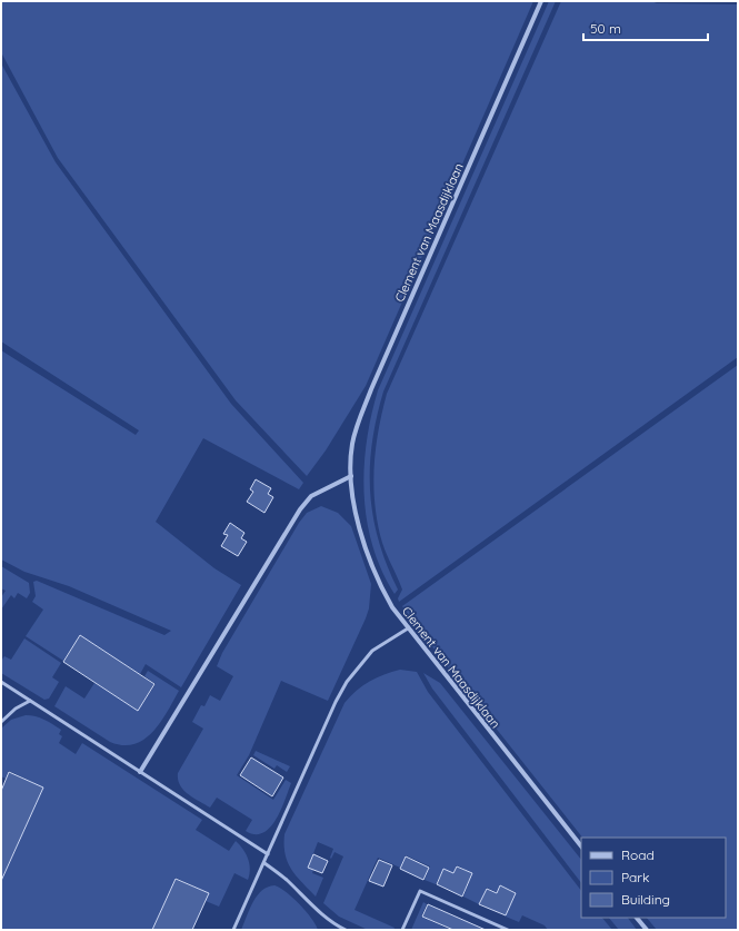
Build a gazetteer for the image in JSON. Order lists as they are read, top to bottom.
{
  "streets": {
    "street": ["Clement van Maasdijklaan"]
  },
  "legend": ["Road", "Park", "Building"],
  "scale_bar": "50 m"
}
